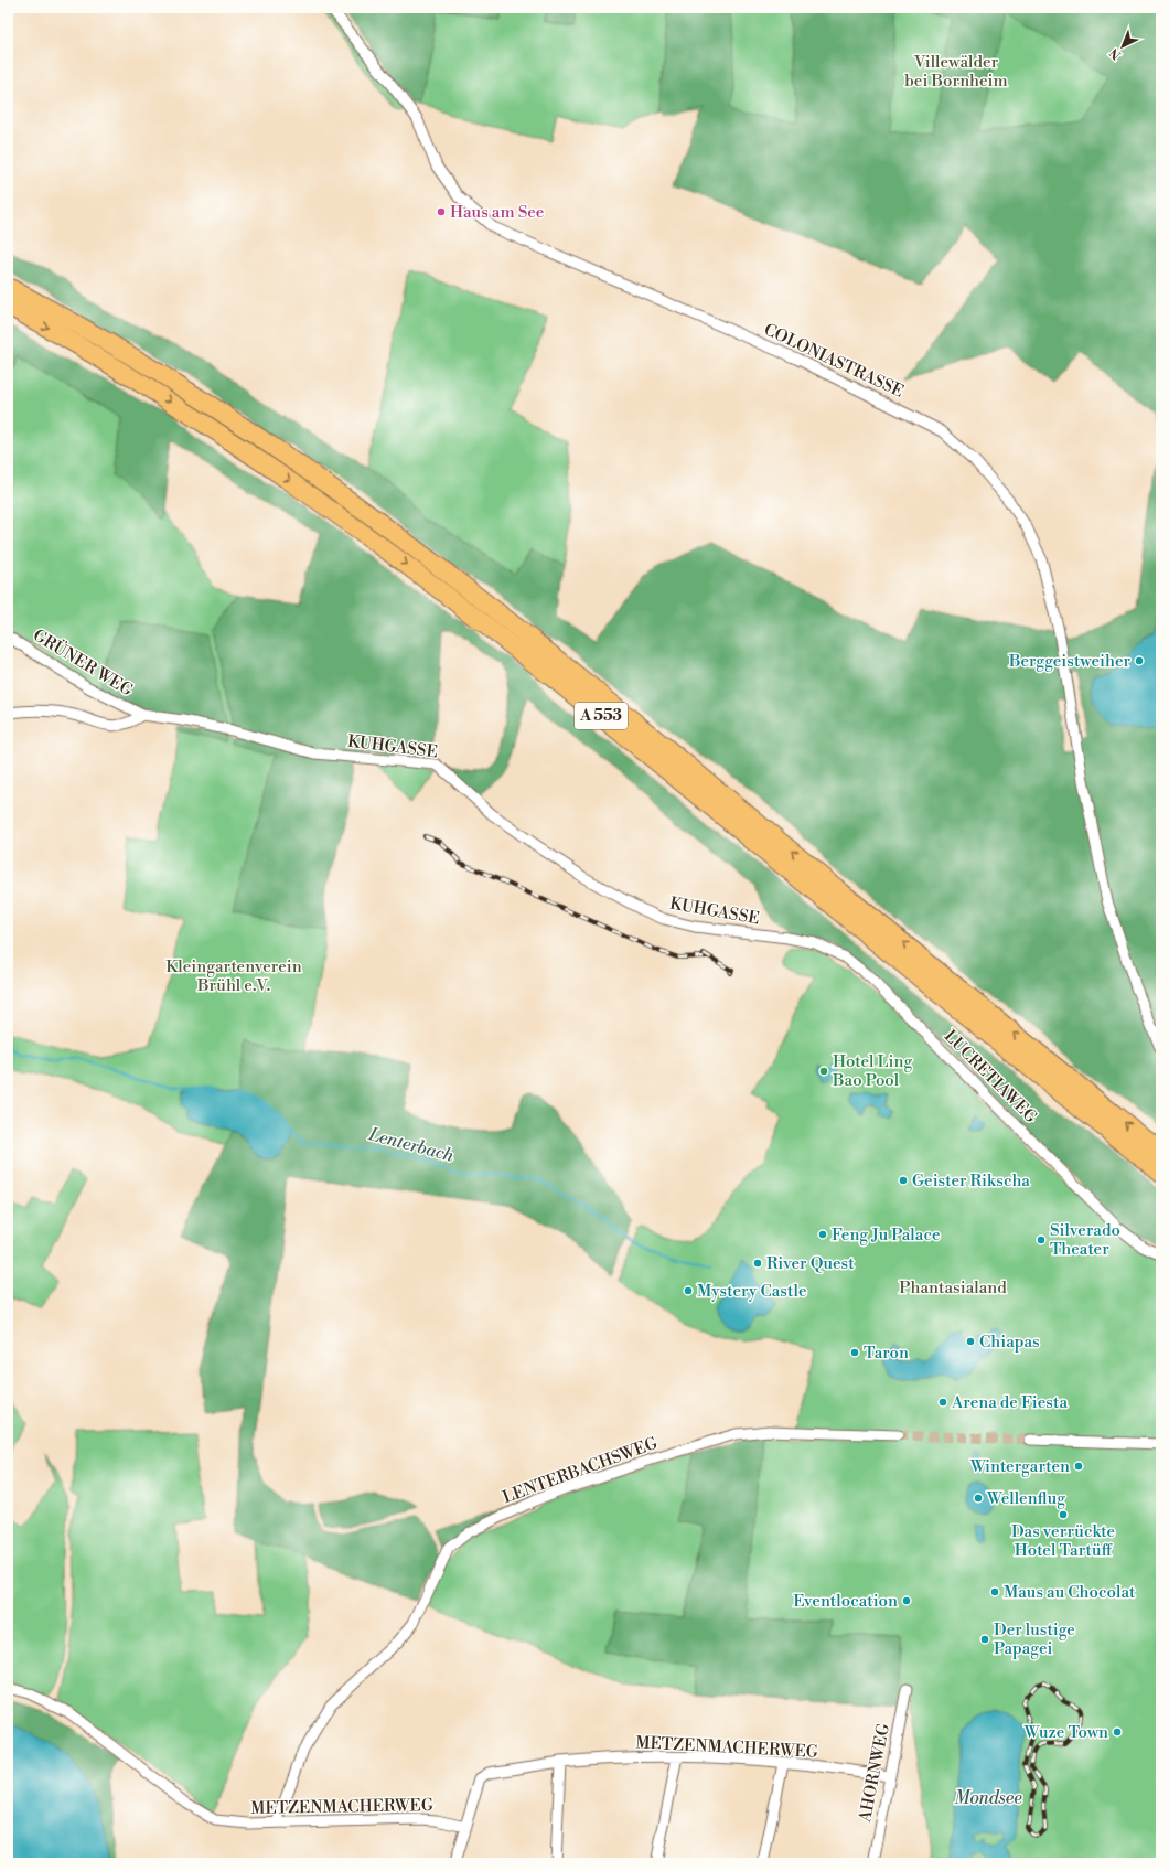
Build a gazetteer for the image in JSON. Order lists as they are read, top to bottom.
{
  "streets": {
    "highway": ["A 553"],
    "street": [
      "COLONIASTRASSE",
      "GRÜNER WEG",
      "KUHGASSE",
      "LUCRETIAWEG",
      "LENTERBACHSWEG",
      "METZENMACHERWEG",
      "AHORNWEG"
    ]
  },
  "crossings": [
    ["GRÜNER WEG", "KUHGASSE"],
    ["KUHGASSE", "LUCRETIAWEG"],
    ["LENTERBACHSWEG", "METZENMACHERWEG"],
    ["METZENMACHERWEG", "AHORNWEG"]
  ],
  "water": ["Lenterbach", "Mondsee"],
  "parks": ["Villewälder bei Bornheim", "Kleingartenverein Brühl e.V.", "Phantasialand"],
  "places": [
    "Haus am See",
    "Berggeistweiher",
    "Hotel Ling Bao Pool",
    "Geister Rikscha",
    "Feng Ju Palace",
    "Silverado Theater",
    "River Quest",
    "Mystery Castle",
    "Chiapas",
    "Taron",
    "Arena de Fiesta",
    "Wintergarten",
    "Wellenflug",
    "Das verrückte Hotel Tartüff",
    "Maus au Chocolat",
    "Eventlocation",
    "Der lustige Papagei",
    "Wuze Town"
  ],
  "north": "bottom left"
}
